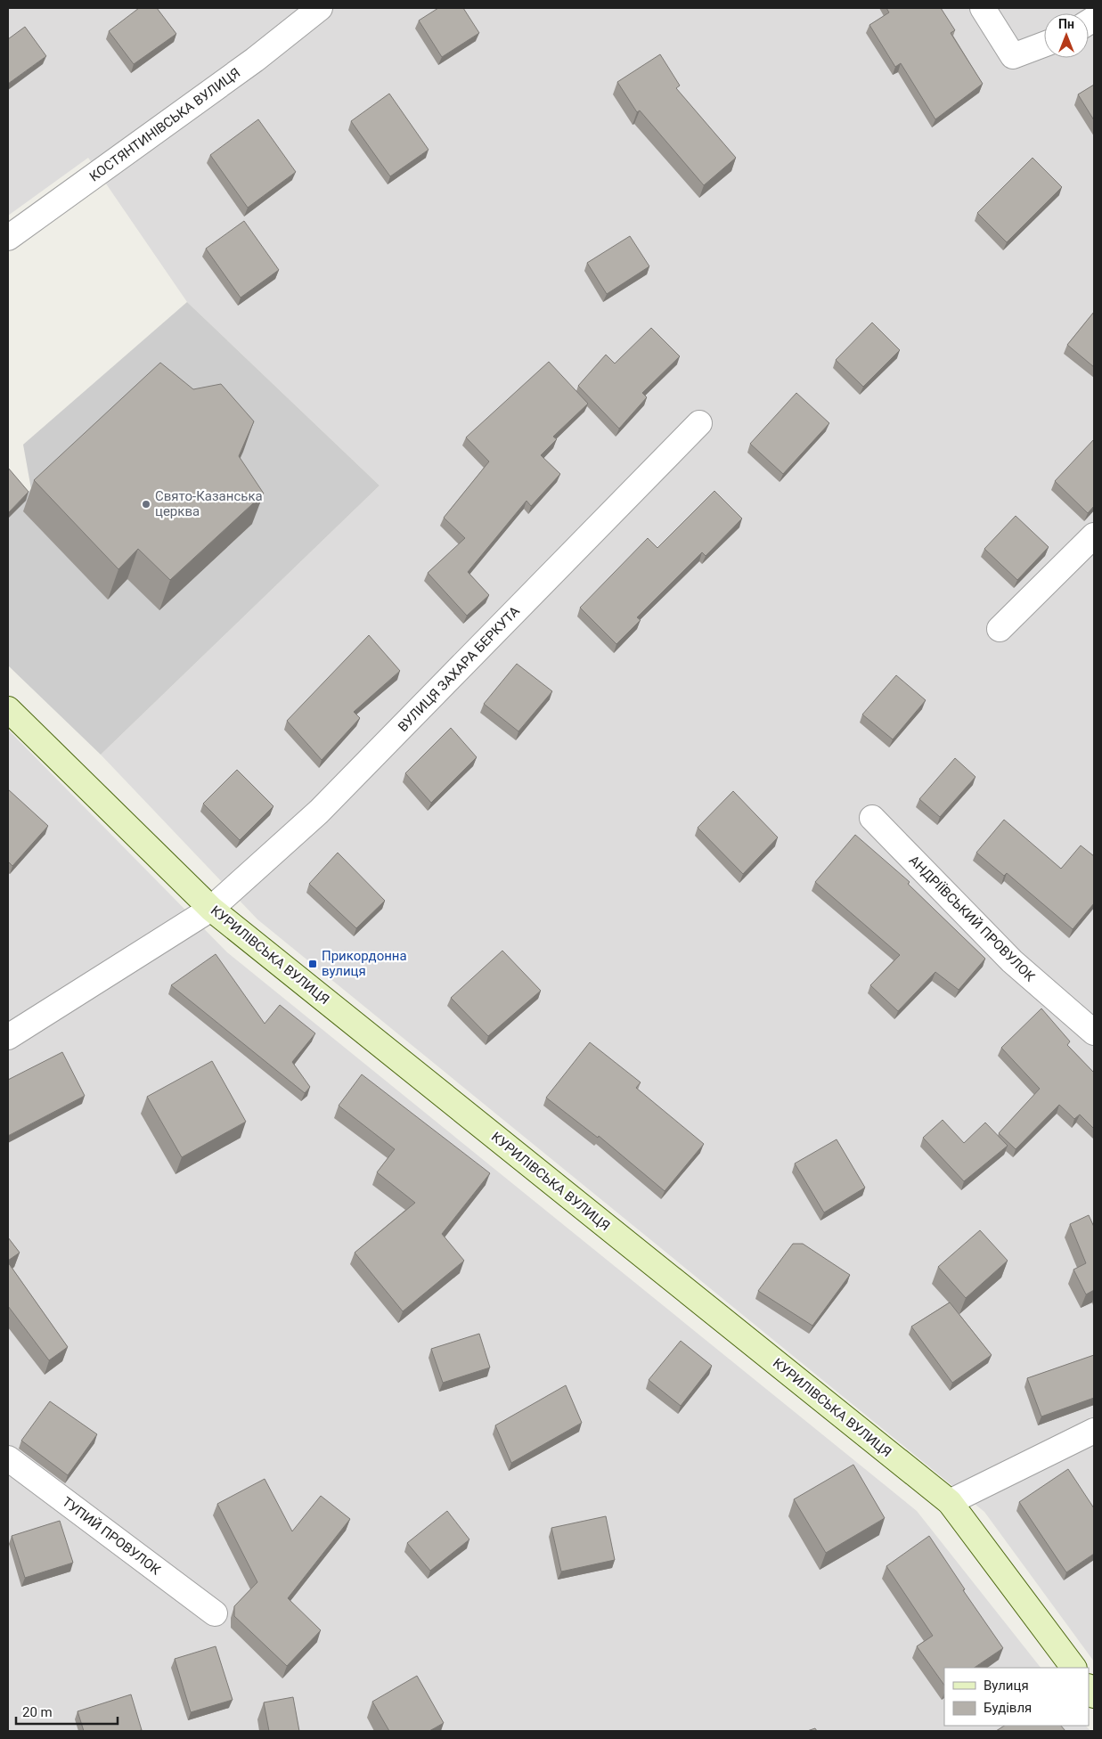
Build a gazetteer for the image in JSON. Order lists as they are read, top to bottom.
{
  "streets": {
    "main road": ["КУРИЛІВСЬКА ВУЛИЦЯ"],
    "street": [
      "КОСТЯНТИНІВСЬКА ВУЛИЦЯ",
      "ВУЛИЦЯ ЗАХАРА БЕРКУТА",
      "АНДРІЇВСЬКИЙ ПРОВУЛОК",
      "ТУПИЙ ПРОВУЛОК"
    ]
  },
  "crossings": [
    ["ВУЛИЦЯ ЗАХАРА БЕРКУТА", "КУРИЛІВСЬКА ВУЛИЦЯ"]
  ],
  "places": {
    "other": ["Свято-Казанська церква"],
    "transit": ["Прикордонна вулиця"]
  },
  "legend": ["Вулиця", "Будівля"],
  "scale_bar": "20 m",
  "north": "top"
}
